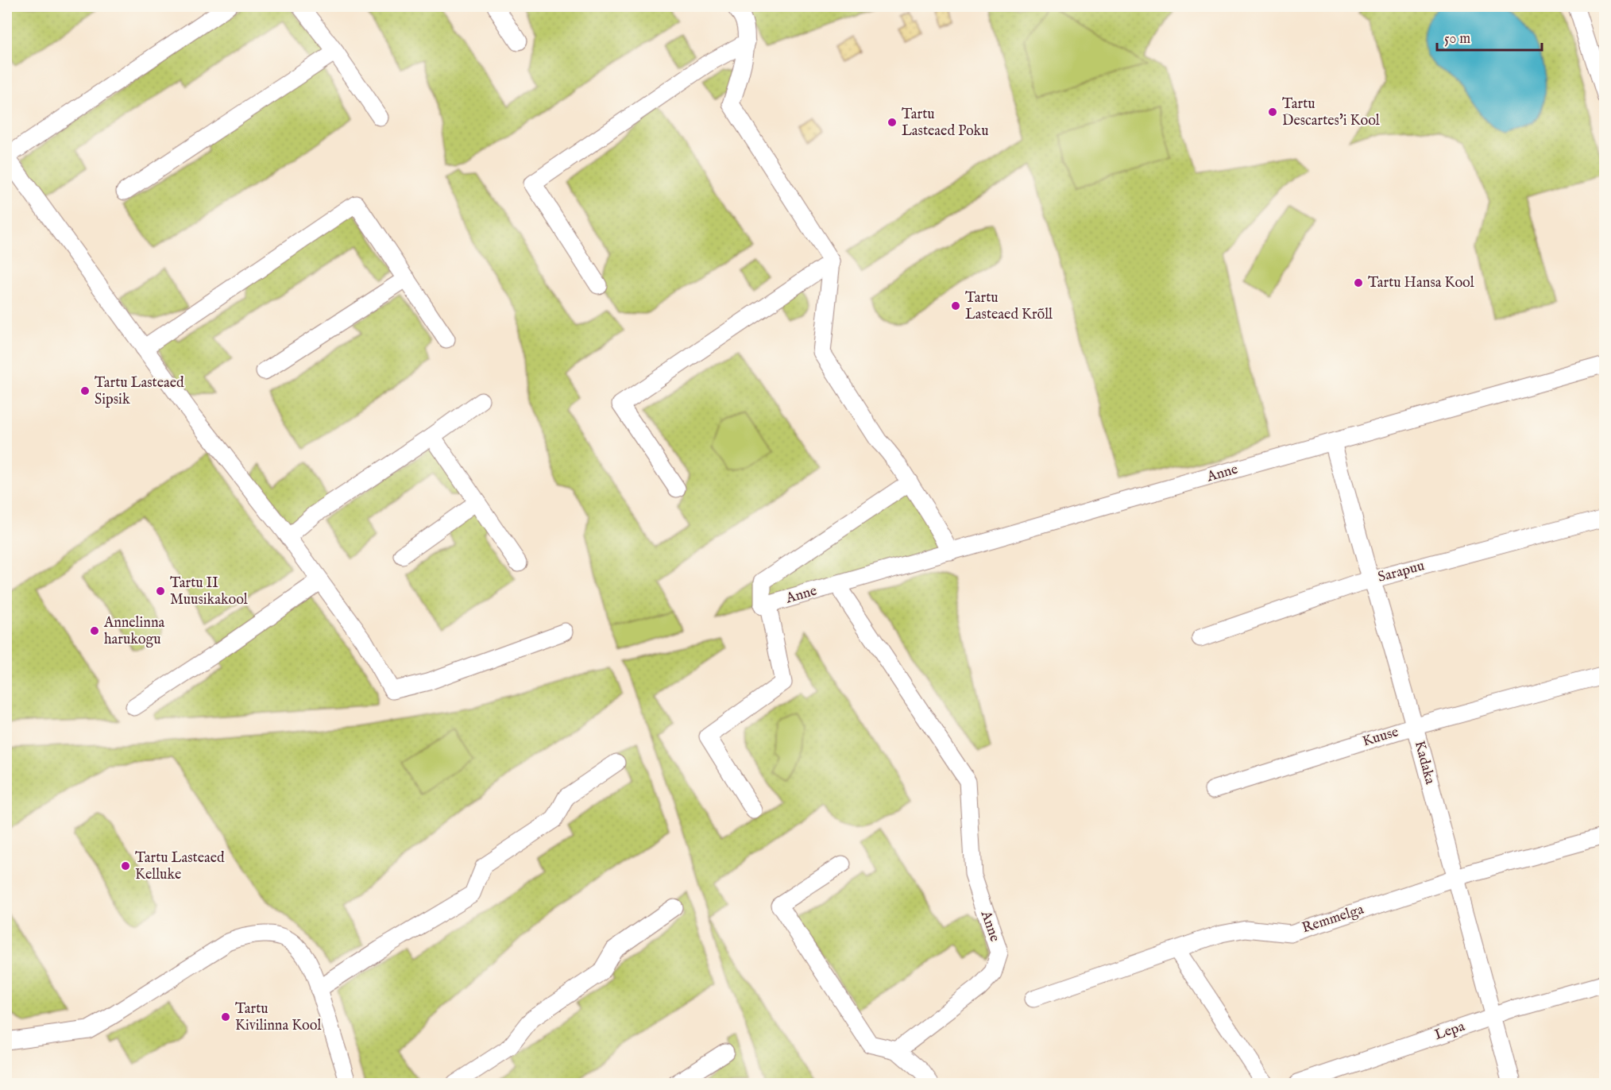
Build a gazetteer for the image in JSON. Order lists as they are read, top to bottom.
{
  "streets": {
    "street": [
      "Anne",
      "Sarapuu",
      "Kuuse",
      "Kadaka",
      "Remmelga",
      "Lepa"
    ]
  },
  "crossings": [
    ["Anne", "Kadaka"],
    ["Sarapuu", "Kadaka"],
    ["Kuuse", "Kadaka"],
    ["Kadaka", "Remmelga"],
    ["Kadaka", "Lepa"]
  ],
  "places": [
    "Tartu Descartes'i Kool",
    "Tartu Lasteaed Poku",
    "Tartu Hansa Kool",
    "Tartu Lasteaed Krõll",
    "Tartu Lasteaed Sipsik",
    "Tartu II Muusikakool",
    "Annelinna harukogu",
    "Tartu Lasteaed Kelluke",
    "Tartu Kivilinna Kool"
  ],
  "scale_bar": "50 m"
}
